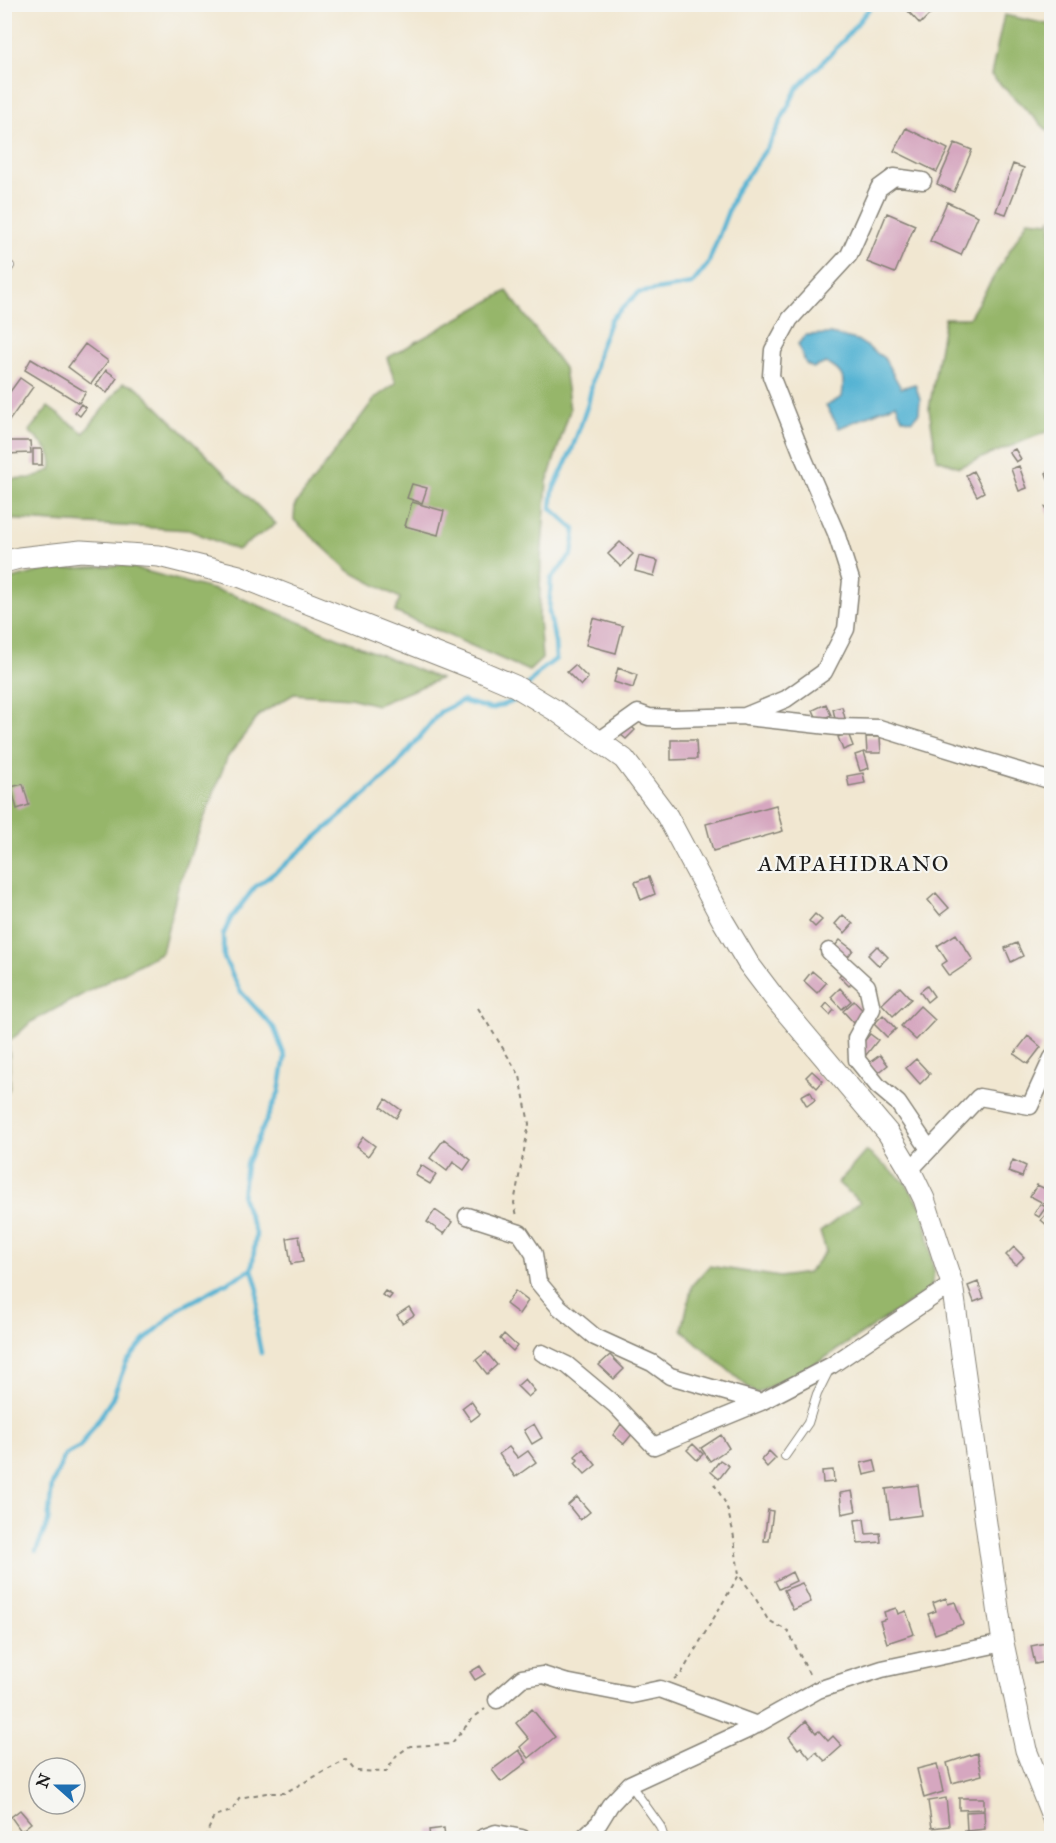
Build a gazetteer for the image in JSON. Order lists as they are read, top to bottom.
{
  "districts": ["AMPAHIDRANO"],
  "north": "left"
}
